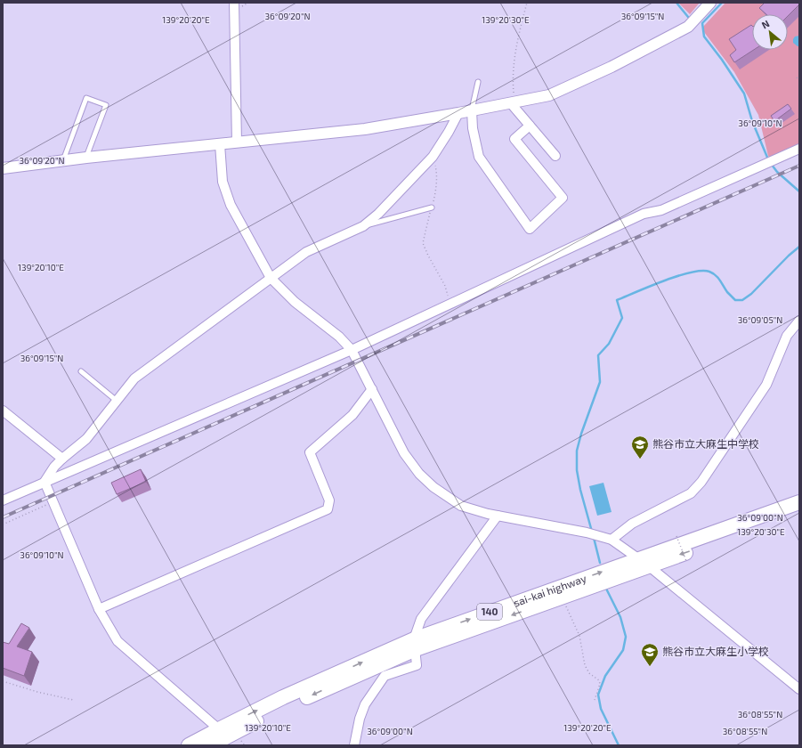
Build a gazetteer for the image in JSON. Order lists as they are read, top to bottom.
{
  "streets": {
    "highway": ["sai-kai highway", "140"]
  },
  "places": {
    "school or university": ["熊谷市立大麻生中学校", "熊谷市立大麻生小学校"]
  },
  "north": "top left",
  "coordinates": [
    "36°09'20\"N",
    "36°09'15\"N",
    "139°20'20\"E",
    "139°20'30\"E",
    "36°09'10\"N",
    "139°20'10\"E",
    "36°09'05\"N",
    "36°09'00\"N",
    "36°08'55\"N"
  ]
}
